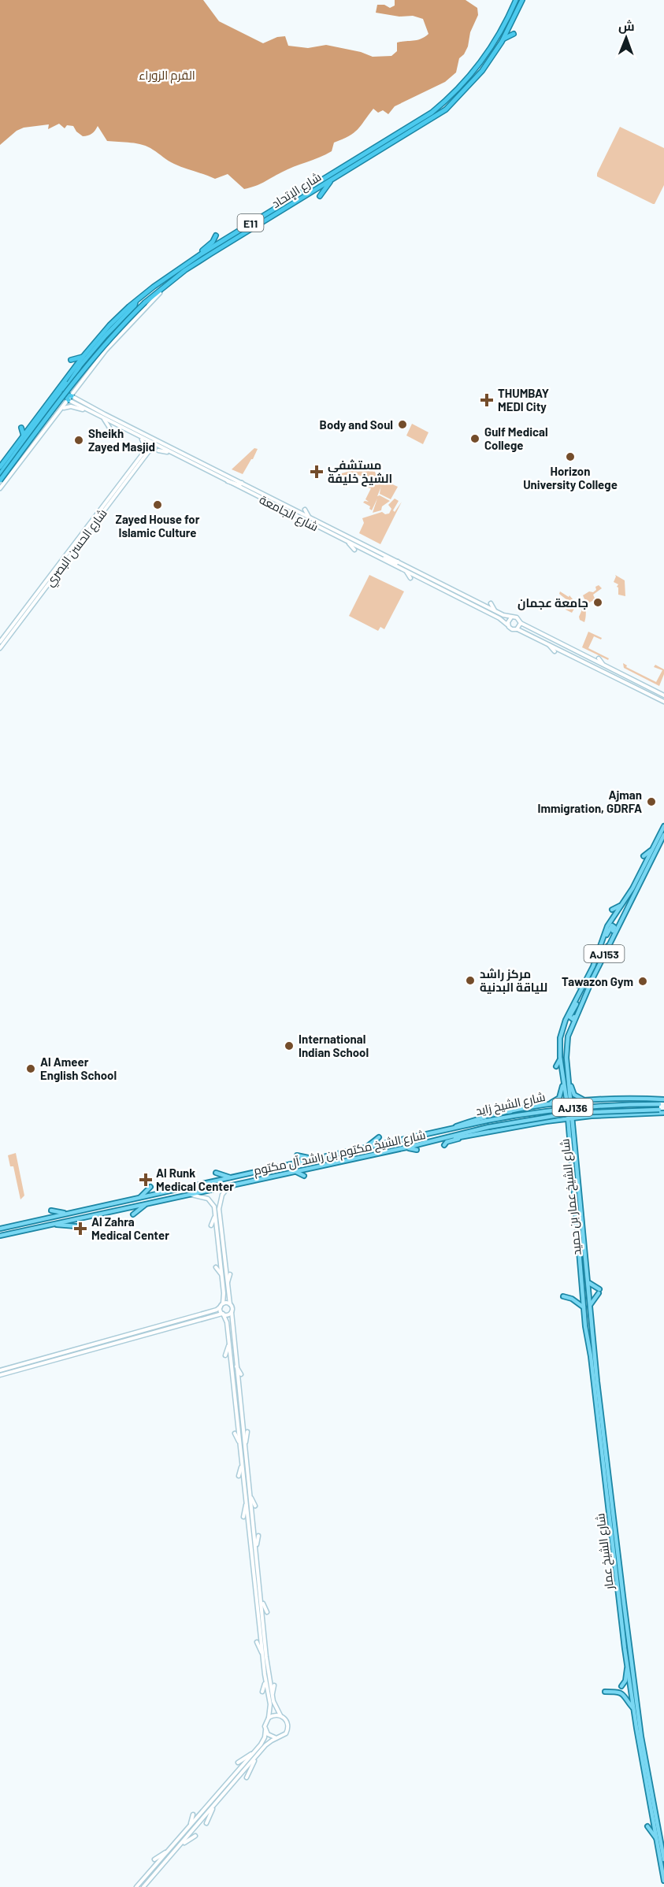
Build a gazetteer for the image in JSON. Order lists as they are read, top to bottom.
{
  "streets": {
    "highway": ["شارع الإتحاد", "E11"],
    "main road": [
      "شارع الجامعة",
      "شارع الحسن البصري",
      "AJ153",
      "شارع الشيخ زايد",
      "AJ136",
      "شارع الشيخ مكتوم بن راشد آل مكتوم",
      "شارع الشيخ عمار بن حميد",
      "شارع الشيخ عمار"
    ]
  },
  "crossings": [
    ["شارع الشيخ زايد", "شارع الشيخ مكتوم بن راشد آل مكتوم"],
    ["شارع الشيخ زايد", "شارع الشيخ عمار بن حميد"],
    ["شارع الشيخ عمار بن حميد", "شارع الشيخ عمار"]
  ],
  "parks": ["القرم الزوراء"],
  "places": {
    "health": [
      "THUMBAY MEDI City",
      "مستشفى الشيخ خليفة",
      "Al Runk Medical Center",
      "Al Zahra Medical Center"
    ],
    "other": [
      "Body and Soul",
      "Gulf Medical College",
      "Sheikh Zayed Masjid",
      "Horizon University College",
      "Zayed House for Islamic Culture",
      "جامعة عجمان",
      "Ajman Immigration, GDRFA",
      "مركز راشد للياقة البدنية",
      "Tawazon Gym",
      "International Indian School",
      "Al Ameer English School"
    ]
  },
  "north": "top"
}
